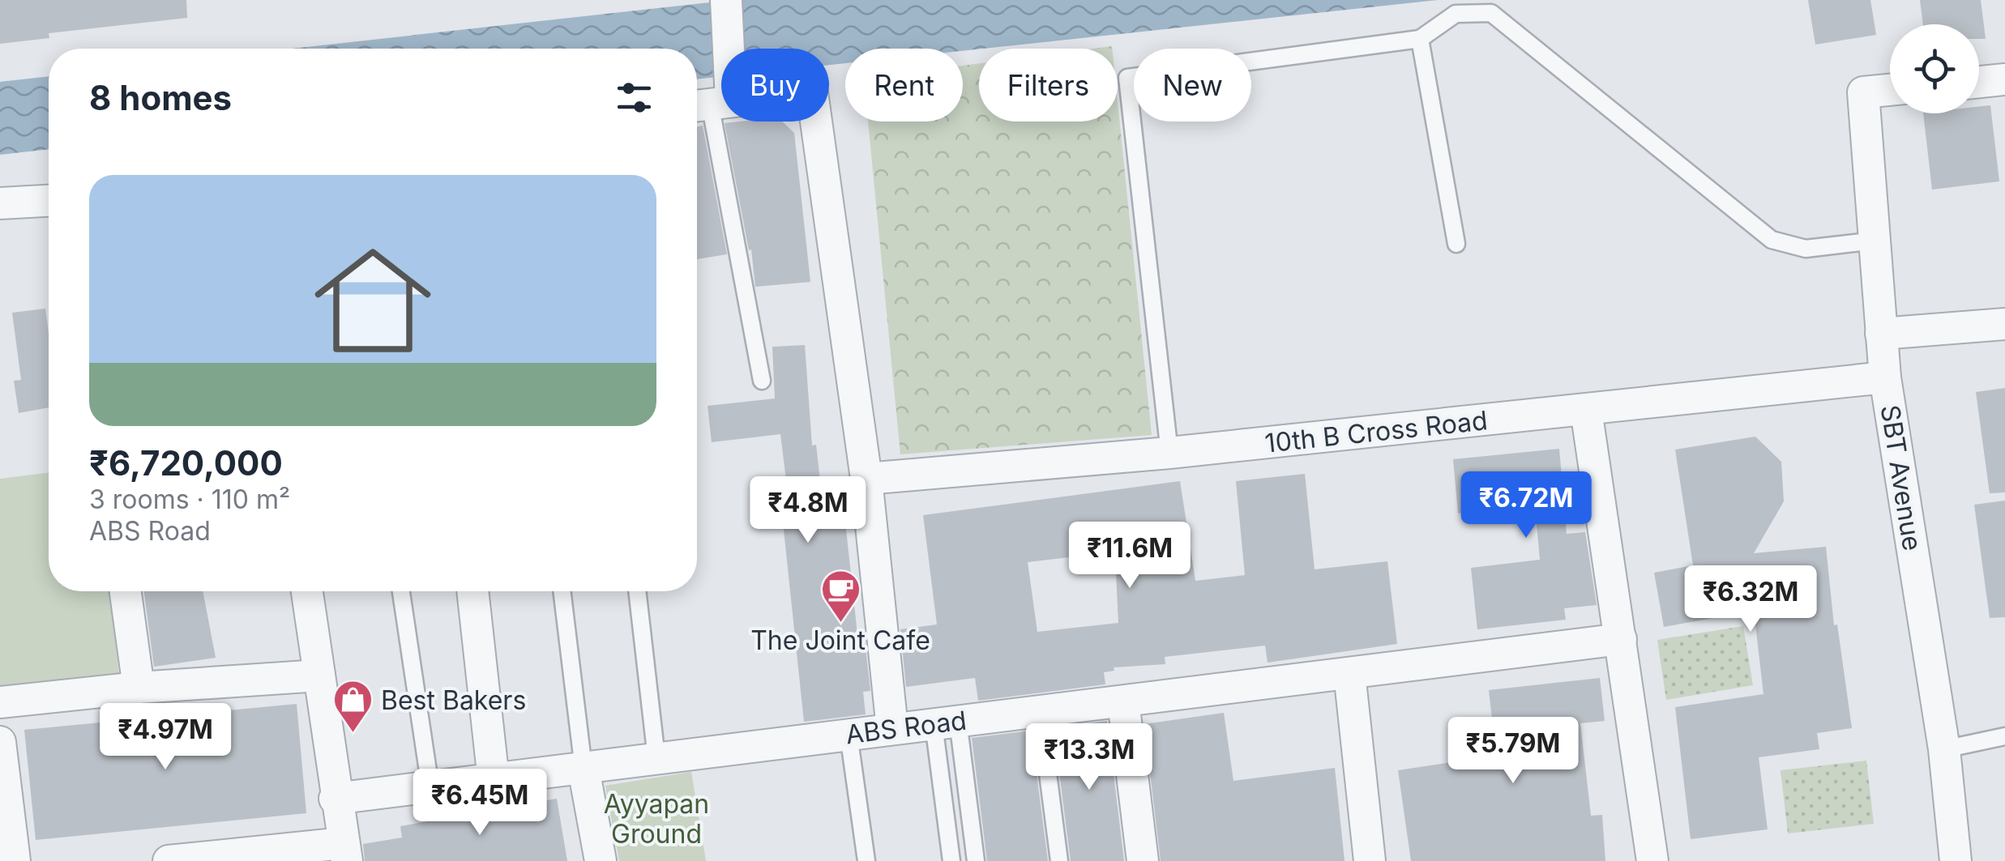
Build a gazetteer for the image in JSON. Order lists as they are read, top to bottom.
{
  "streets": {
    "street": ["10th B Cross Road", "SBT Avenue", "ABS Road"]
  },
  "crossings": [
    ["10th B Cross Road", "SBT Avenue"]
  ],
  "parks": ["Ayyapan Ground"],
  "places": {
    "cafe": ["The Joint Cafe"],
    "shop": ["Best Bakers"]
  },
  "page": {
    "chip": [
      "Buy",
      "Rent",
      "Filters",
      "New"
    ],
    "heading": "8 homes",
    "list": [
      {
        "name": "₹6,720,000",
        "note": "3 rooms · 110 m² · ABS Road"
      }
    ],
    "price": [
      "₹6.72M",
      "₹4.8M",
      "₹11.6M",
      "₹6.32M",
      "₹4.97M",
      "₹5.79M",
      "₹13.3M",
      "₹6.45M"
    ]
  }
}
